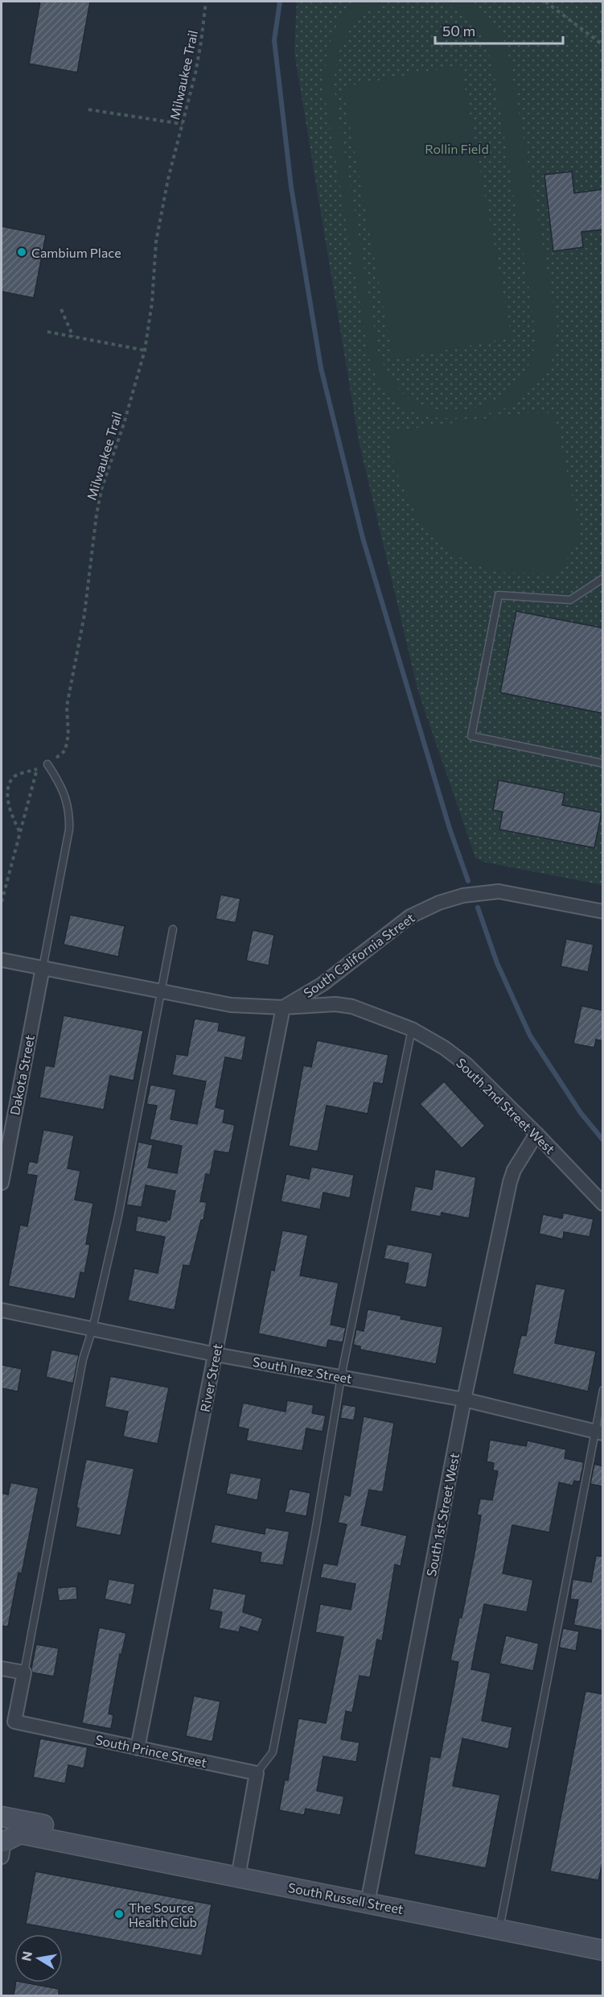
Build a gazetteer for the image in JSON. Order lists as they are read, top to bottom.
{
  "streets": {
    "main road": ["South Russell Street"],
    "street": [
      "South California Street",
      "Dakota Street",
      "South 2nd Street West",
      "South Inez Street",
      "River Street",
      "South 1st Street West",
      "South Prince Street"
    ],
    "path": ["Milwaukee Trail"]
  },
  "crossings": [
    ["South California Street", "South 2nd Street West"],
    ["South California Street", "River Street"],
    ["South 2nd Street West", "River Street"],
    ["South 2nd Street West", "South 1st Street West"],
    ["South Inez Street", "River Street"],
    ["South Inez Street", "South 1st Street West"],
    ["River Street", "South Prince Street"],
    ["South 1st Street West", "South Russell Street"]
  ],
  "parks": ["Rollin Field"],
  "places": ["Cambium Place", "The Source Health Club"],
  "scale_bar": "50 m",
  "north": "left"
}
